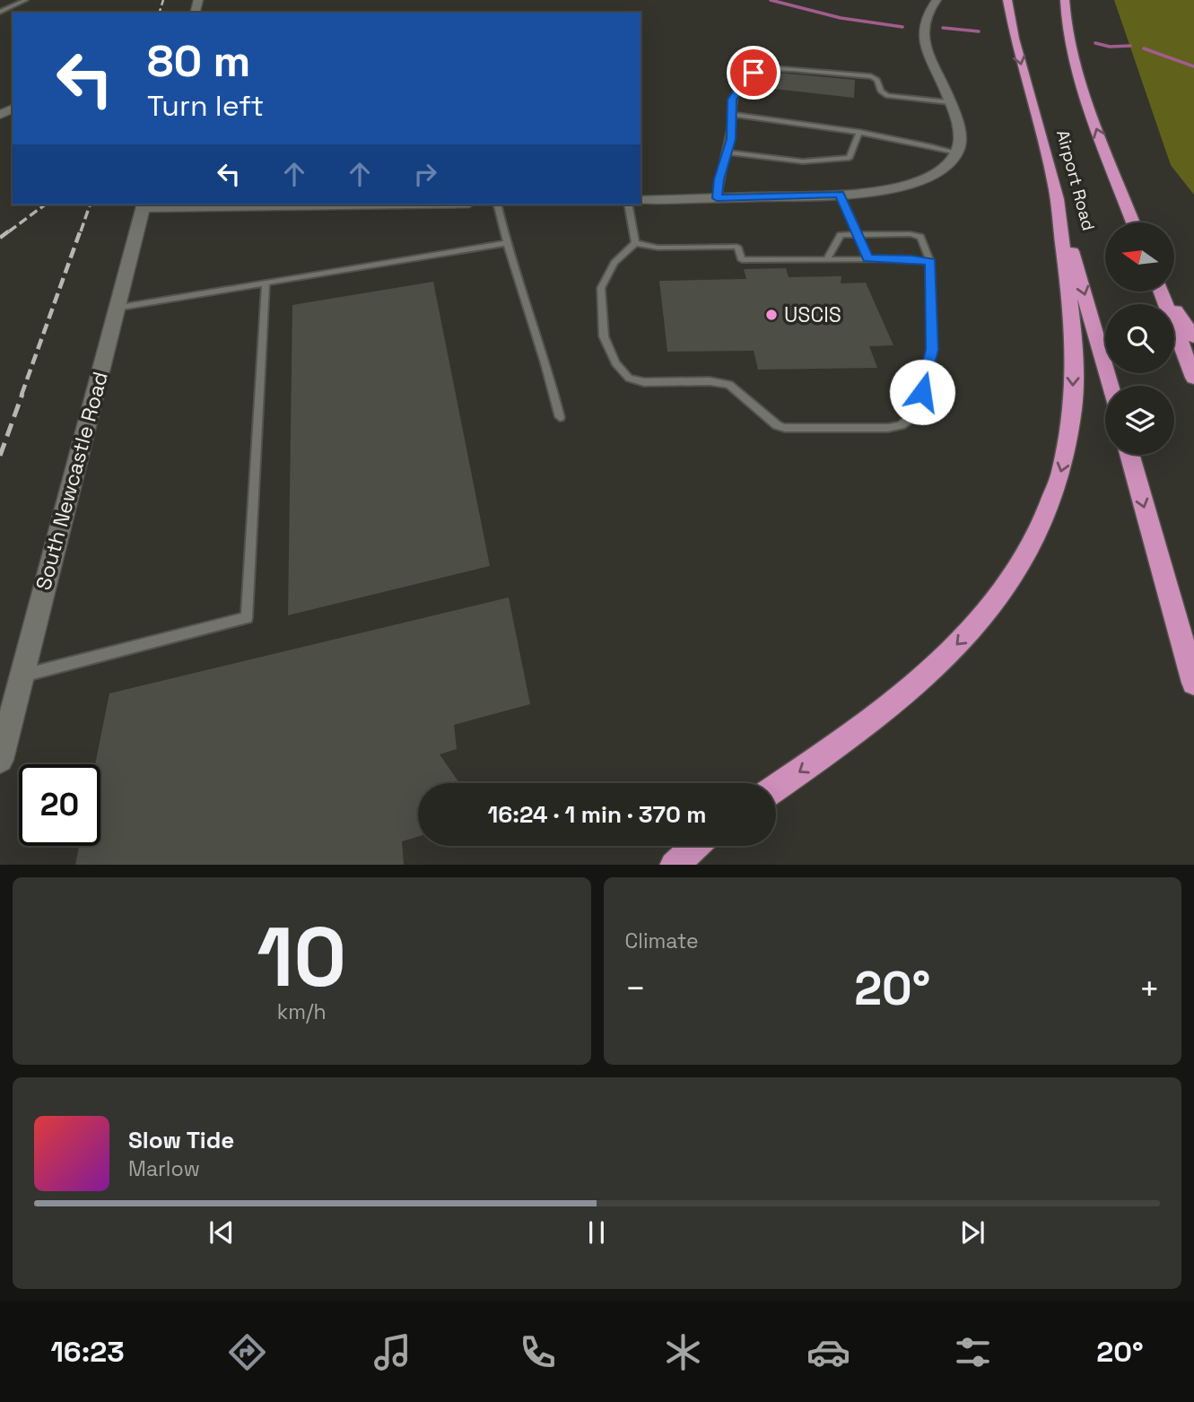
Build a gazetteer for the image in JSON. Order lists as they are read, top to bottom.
{
  "streets": {
    "highway": ["Airport Road"],
    "street": ["South Newcastle Road"]
  },
  "places": ["USCIS"],
  "north": "left",
  "page": {
    "turn": ["80 m", "Turn left"],
    "limit": "20",
    "trip": "16:24 · 1 min · 370 m",
    "tile": [
      ["10", "km/h"],
      "Climate"
    ],
    "heat": ["−", "20°", "+"],
    "song": ["Slow Tide", "Marlow"],
    "tabs": ["16:23", "20°"]
  }
}
